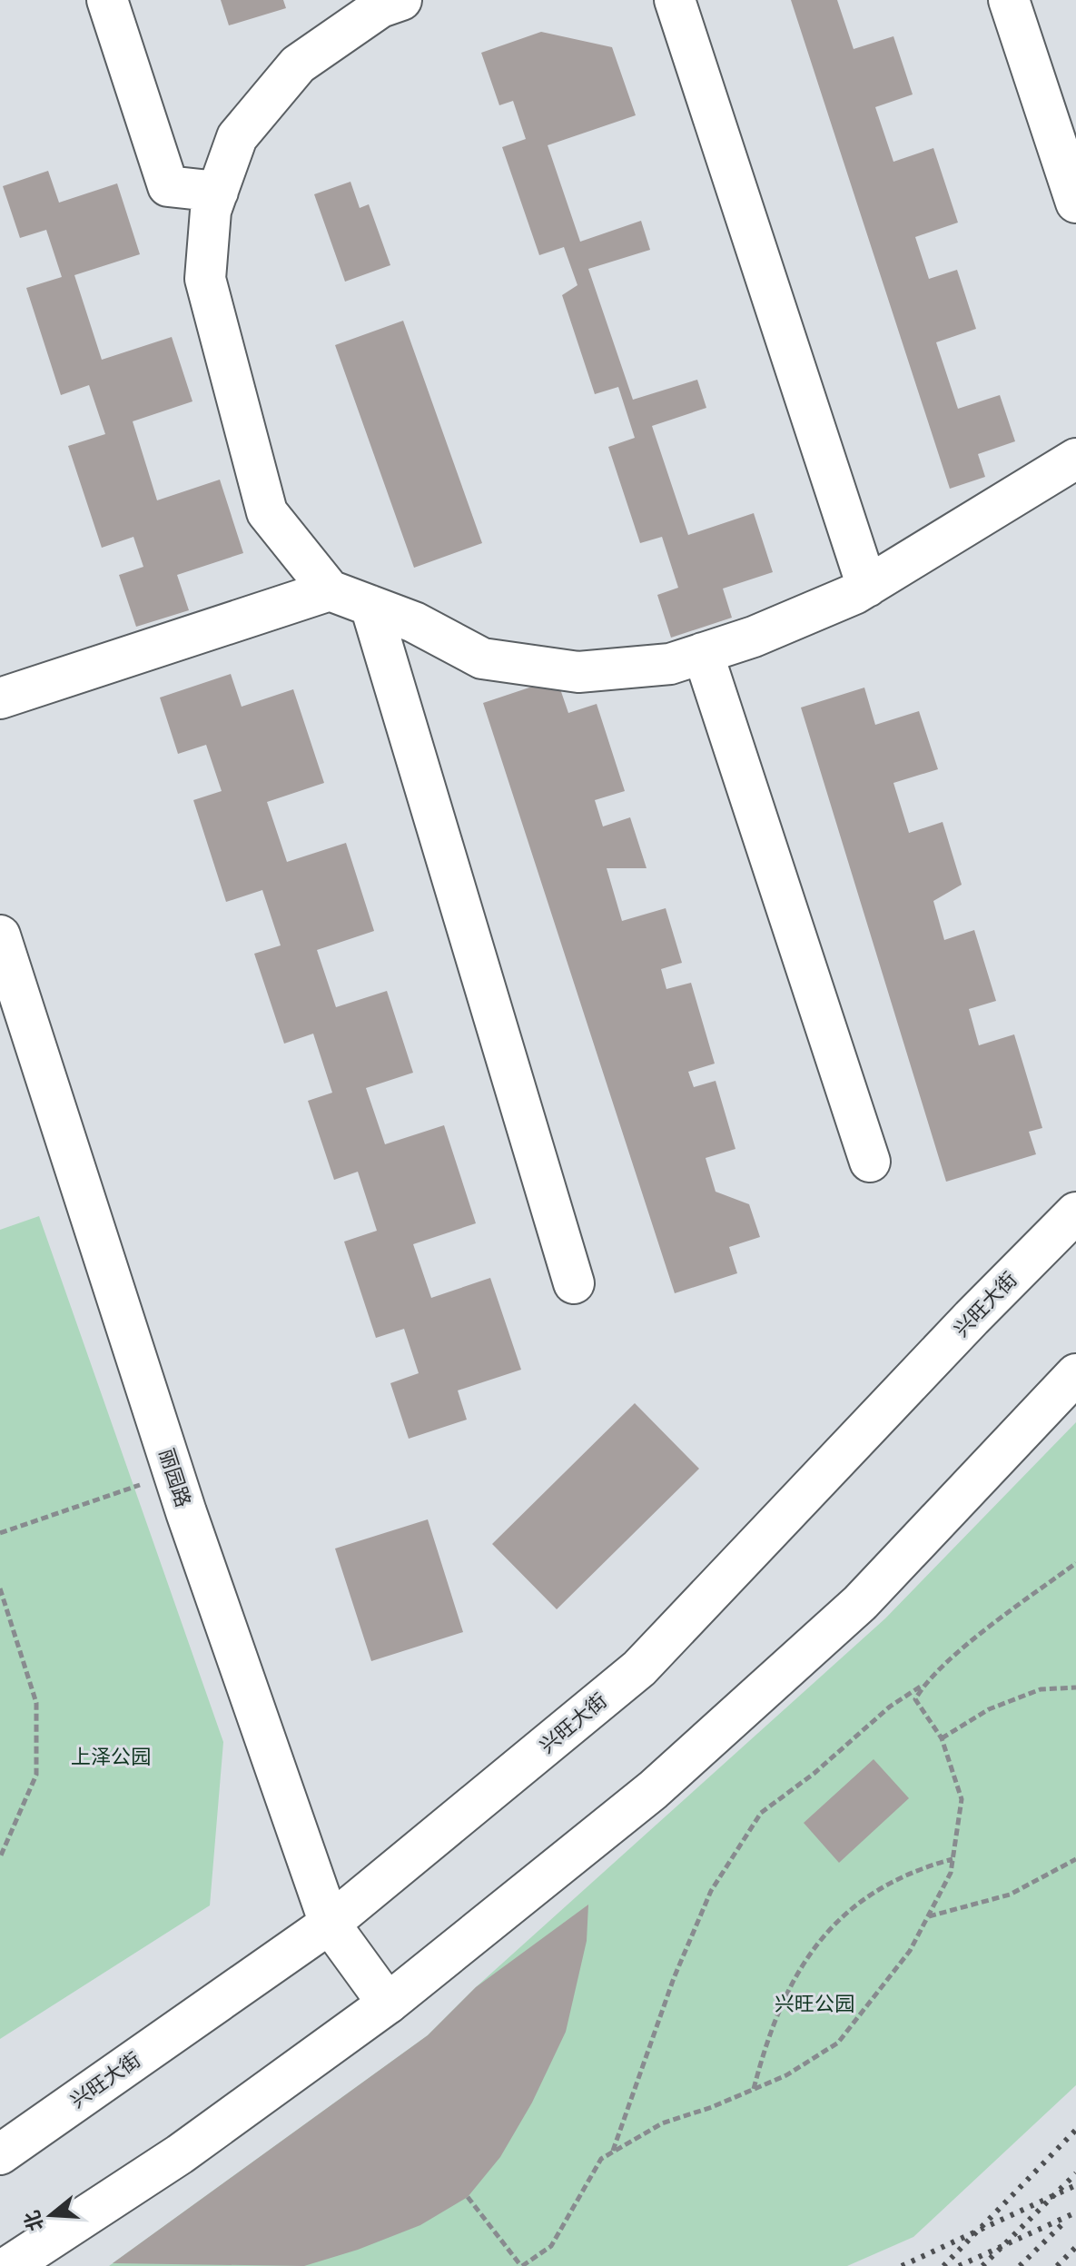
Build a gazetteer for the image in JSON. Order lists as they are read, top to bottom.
{
  "streets": {
    "main road": ["兴旺大街", "丽园路"]
  },
  "crossings": [
    ["兴旺大街", "丽园路"]
  ],
  "parks": ["上泽公园", "兴旺公园"],
  "north": "left"
}
